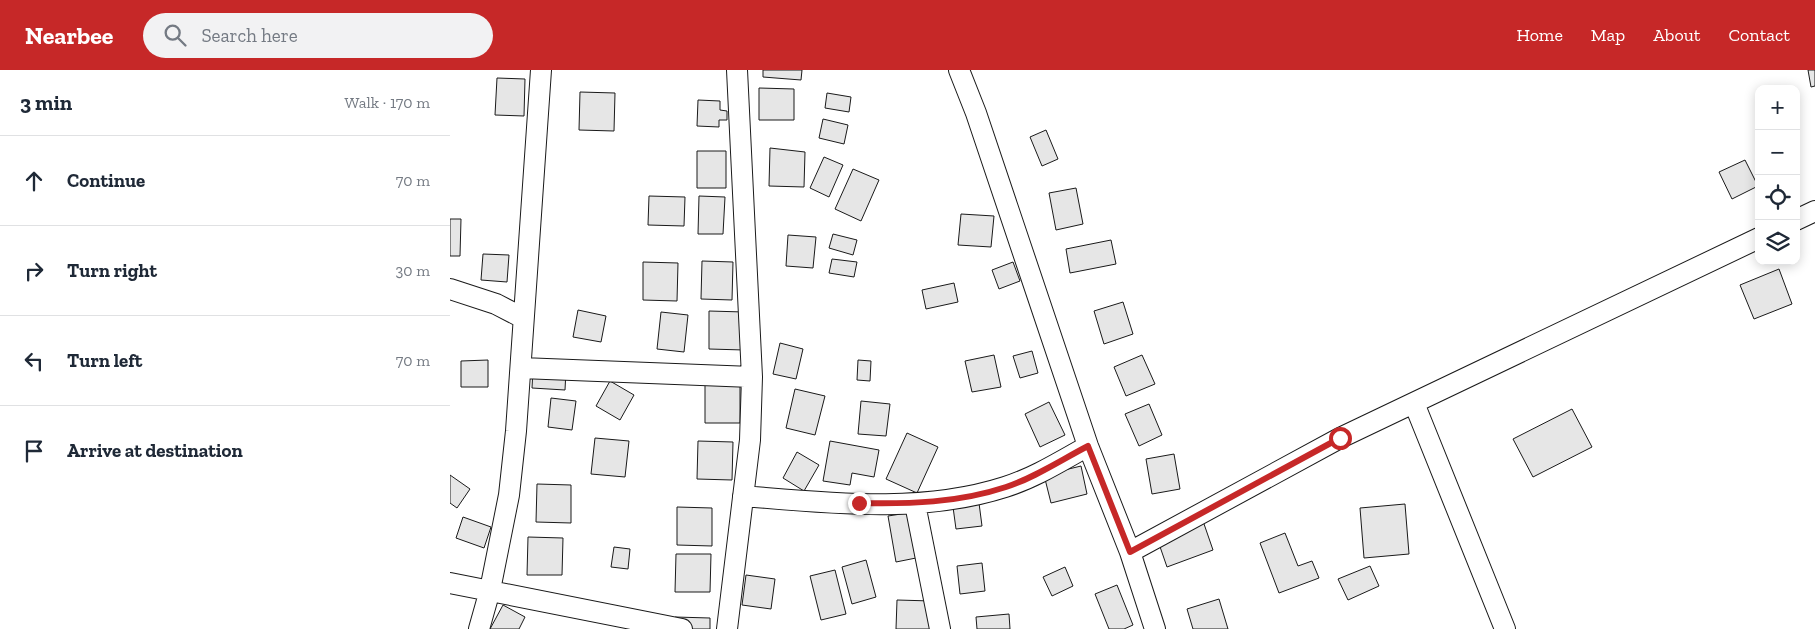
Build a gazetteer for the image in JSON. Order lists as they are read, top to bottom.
{
  "page": {
    "header": "Nearbee",
    "search": "Search here",
    "nav": [
      "Home",
      "Map",
      "About",
      "Contact"
    ],
    "heading": ["3 min", "Walk · 170 m"],
    "map_buttons": ["+", "−"],
    "list": [
      ["Continue", "70 m"],
      ["Turn right", "30 m"],
      ["Turn left", "70 m"],
      "Arrive at destination"
    ]
  }
}
